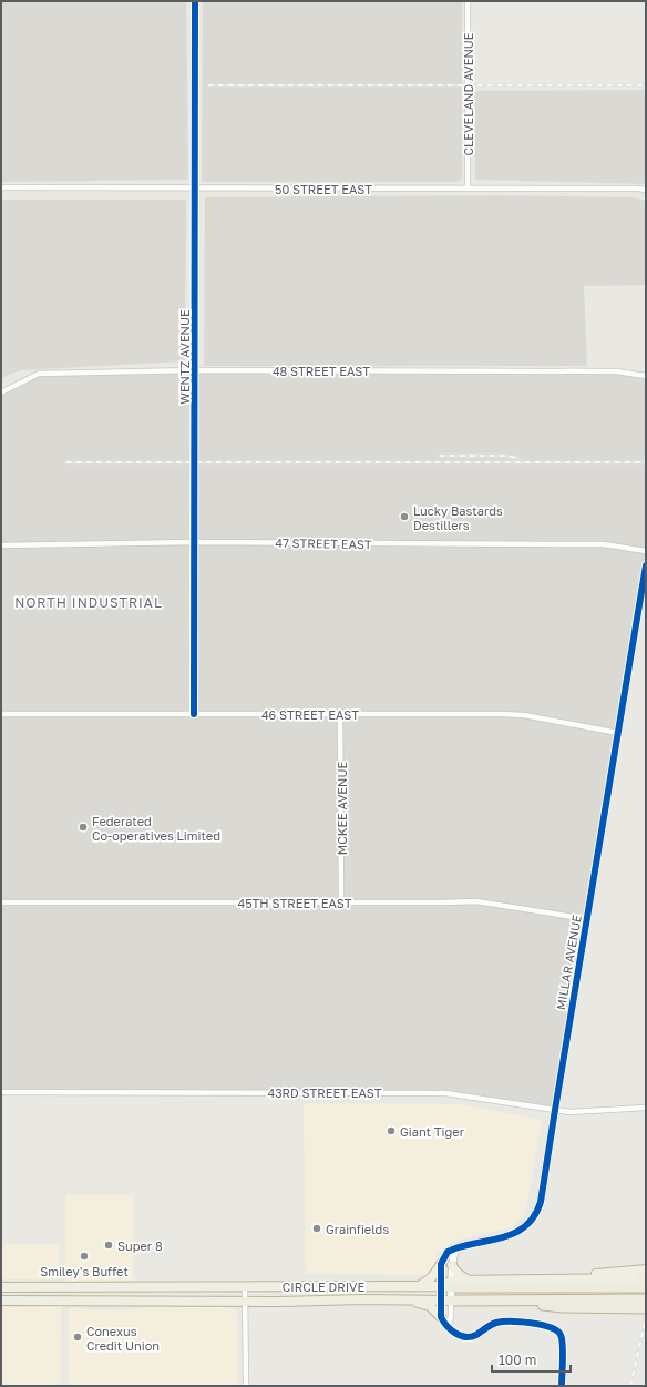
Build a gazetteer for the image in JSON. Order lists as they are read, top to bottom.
{
  "streets": {
    "highway": ["CIRCLE DRIVE"],
    "street": [
      "CLEVELAND AVENUE",
      "50 STREET EAST",
      "WENTZ AVENUE",
      "48 STREET EAST",
      "47 STREET EAST",
      "46 STREET EAST",
      "MCKEE AVENUE",
      "45TH STREET EAST",
      "MILLAR AVENUE",
      "43RD STREET EAST"
    ]
  },
  "crossings": [
    ["CLEVELAND AVENUE", "50 STREET EAST"],
    ["50 STREET EAST", "WENTZ AVENUE"],
    ["WENTZ AVENUE", "48 STREET EAST"],
    ["WENTZ AVENUE", "47 STREET EAST"],
    ["WENTZ AVENUE", "46 STREET EAST"],
    ["46 STREET EAST", "MCKEE AVENUE"],
    ["46 STREET EAST", "MILLAR AVENUE"],
    ["MCKEE AVENUE", "45TH STREET EAST"],
    ["45TH STREET EAST", "MILLAR AVENUE"],
    ["MILLAR AVENUE", "43RD STREET EAST"]
  ],
  "districts": ["NORTH INDUSTRIAL"],
  "places": [
    "Lucky Bastards Destillers",
    "Federated Co-operatives Limited",
    "Giant Tiger",
    "Grainfields",
    "Super 8",
    "Smiley's Buffet",
    "Conexus Credit Union"
  ],
  "scale_bar": "100 m"
}
